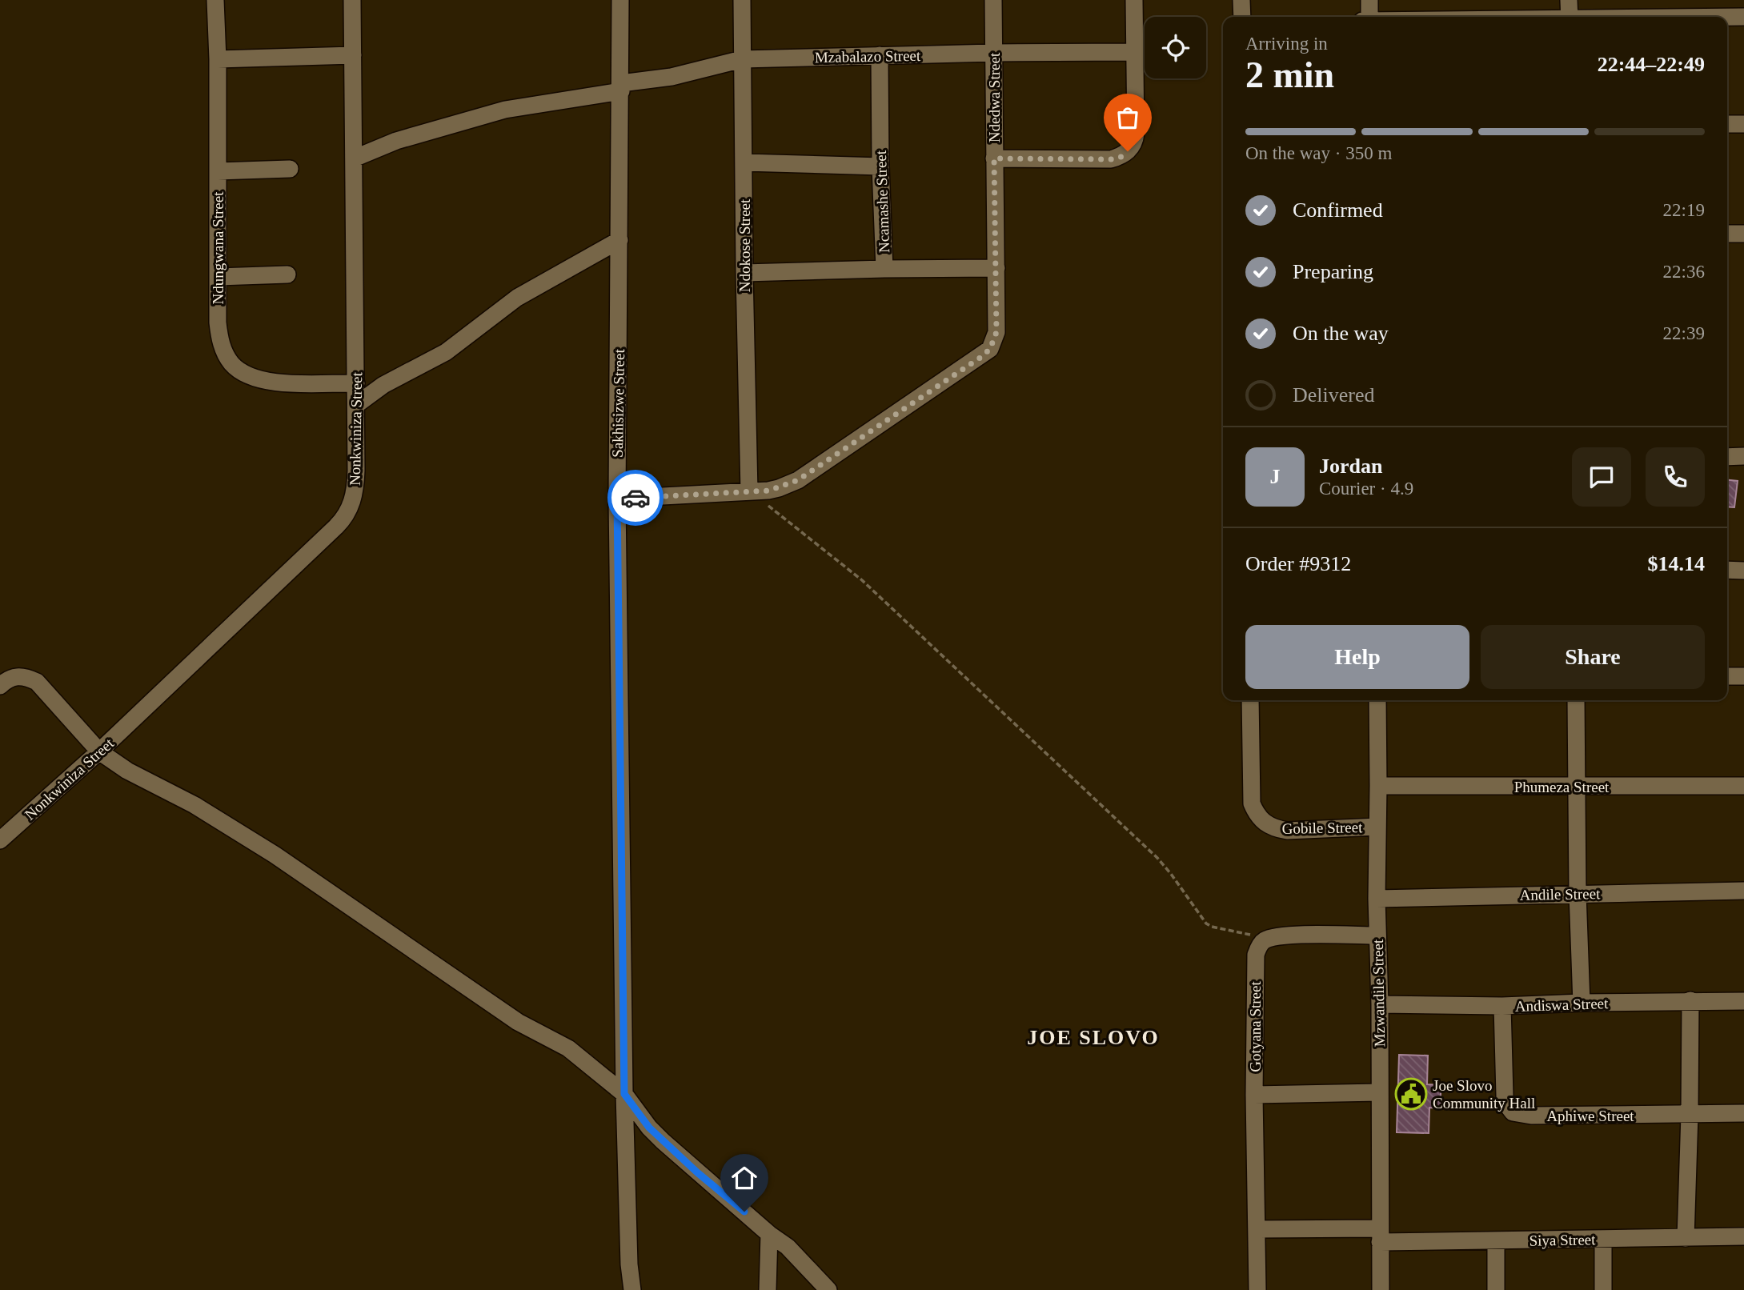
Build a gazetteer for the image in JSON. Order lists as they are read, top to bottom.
{
  "streets": {
    "street": [
      "Mzabalazo Street",
      "Ndedwa Street",
      "Ncamashe Street",
      "Ndokose Street",
      "Ndungwana Street",
      "Sakhisizwe Street",
      "Nonkwiniza Street",
      "Phumeza Street",
      "Gobile Street",
      "Andile Street",
      "Mzwandile Street",
      "Andiswa Street",
      "Gotyana Street",
      "Aphiwe Street",
      "Siya Street"
    ]
  },
  "crossings": [
    ["Mzabalazo Street", "Ndedwa Street"],
    ["Mzabalazo Street", "Ncamashe Street"],
    ["Mzabalazo Street", "Ndokose Street"],
    ["Mzabalazo Street", "Sakhisizwe Street"],
    ["Mzabalazo Street", "Nonkwiniza Street"],
    ["Ndedwa Street", "Ncamashe Street"],
    ["Ndedwa Street", "Ndokose Street"],
    ["Ndedwa Street", "Sakhisizwe Street"],
    ["Ndungwana Street", "Nonkwiniza Street"],
    ["Phumeza Street", "Mzwandile Street"],
    ["Gobile Street", "Mzwandile Street"],
    ["Andile Street", "Mzwandile Street"],
    ["Mzwandile Street", "Andiswa Street"],
    ["Mzwandile Street", "Siya Street"],
    ["Andiswa Street", "Aphiwe Street"],
    ["Gotyana Street", "Siya Street"]
  ],
  "districts": ["JOE SLOVO"],
  "places": {
    "public building": ["Joe Slovo Community Hall"]
  },
  "page": {
    "heading": ["2 min", "Arriving in", "22:44–22:49"],
    "panel": [
      "Jordan",
      "Courier · 4.9",
      "Order #9312",
      "$14.14"
    ],
    "bar": "On the way · 350 m",
    "list": [
      ["Confirmed", "22:19"],
      ["Preparing", "22:36"],
      ["On the way", "22:39"],
      "Delivered"
    ],
    "round": "J",
    "buttons": ["Help", "Share"]
  }
}
